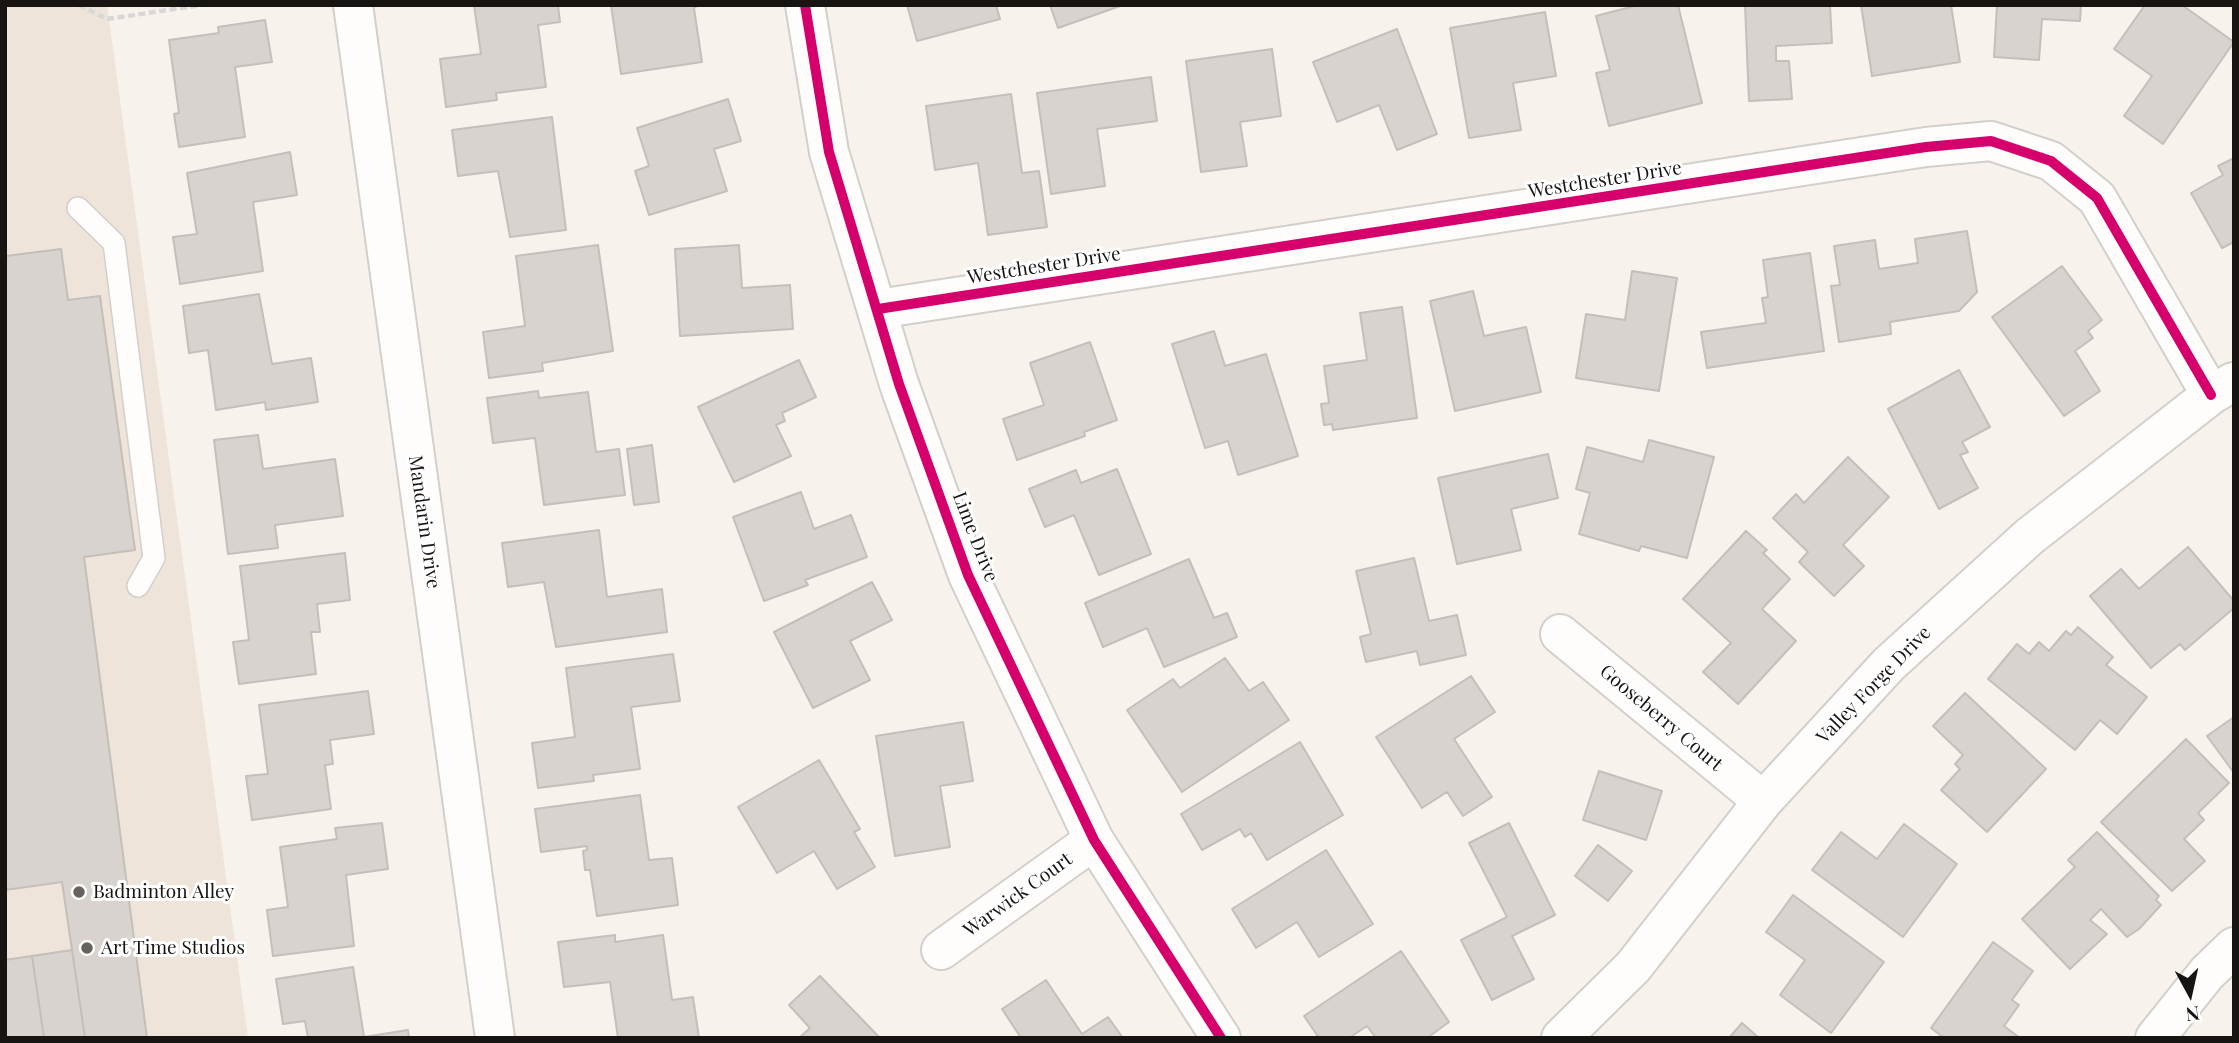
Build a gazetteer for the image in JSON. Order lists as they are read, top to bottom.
{
  "streets": {
    "street": [
      "Westchester Drive",
      "Mandarin Drive",
      "Lime Drive",
      "Valley Forge Drive",
      "Gooseberry Court",
      "Warwick Court"
    ]
  },
  "crossings": [
    ["Westchester Drive", "Lime Drive"],
    ["Westchester Drive", "Valley Forge Drive"],
    ["Lime Drive", "Warwick Court"],
    ["Valley Forge Drive", "Gooseberry Court"]
  ],
  "places": ["Badminton Alley", "Art Time Studios"],
  "north": "bottom"
}
